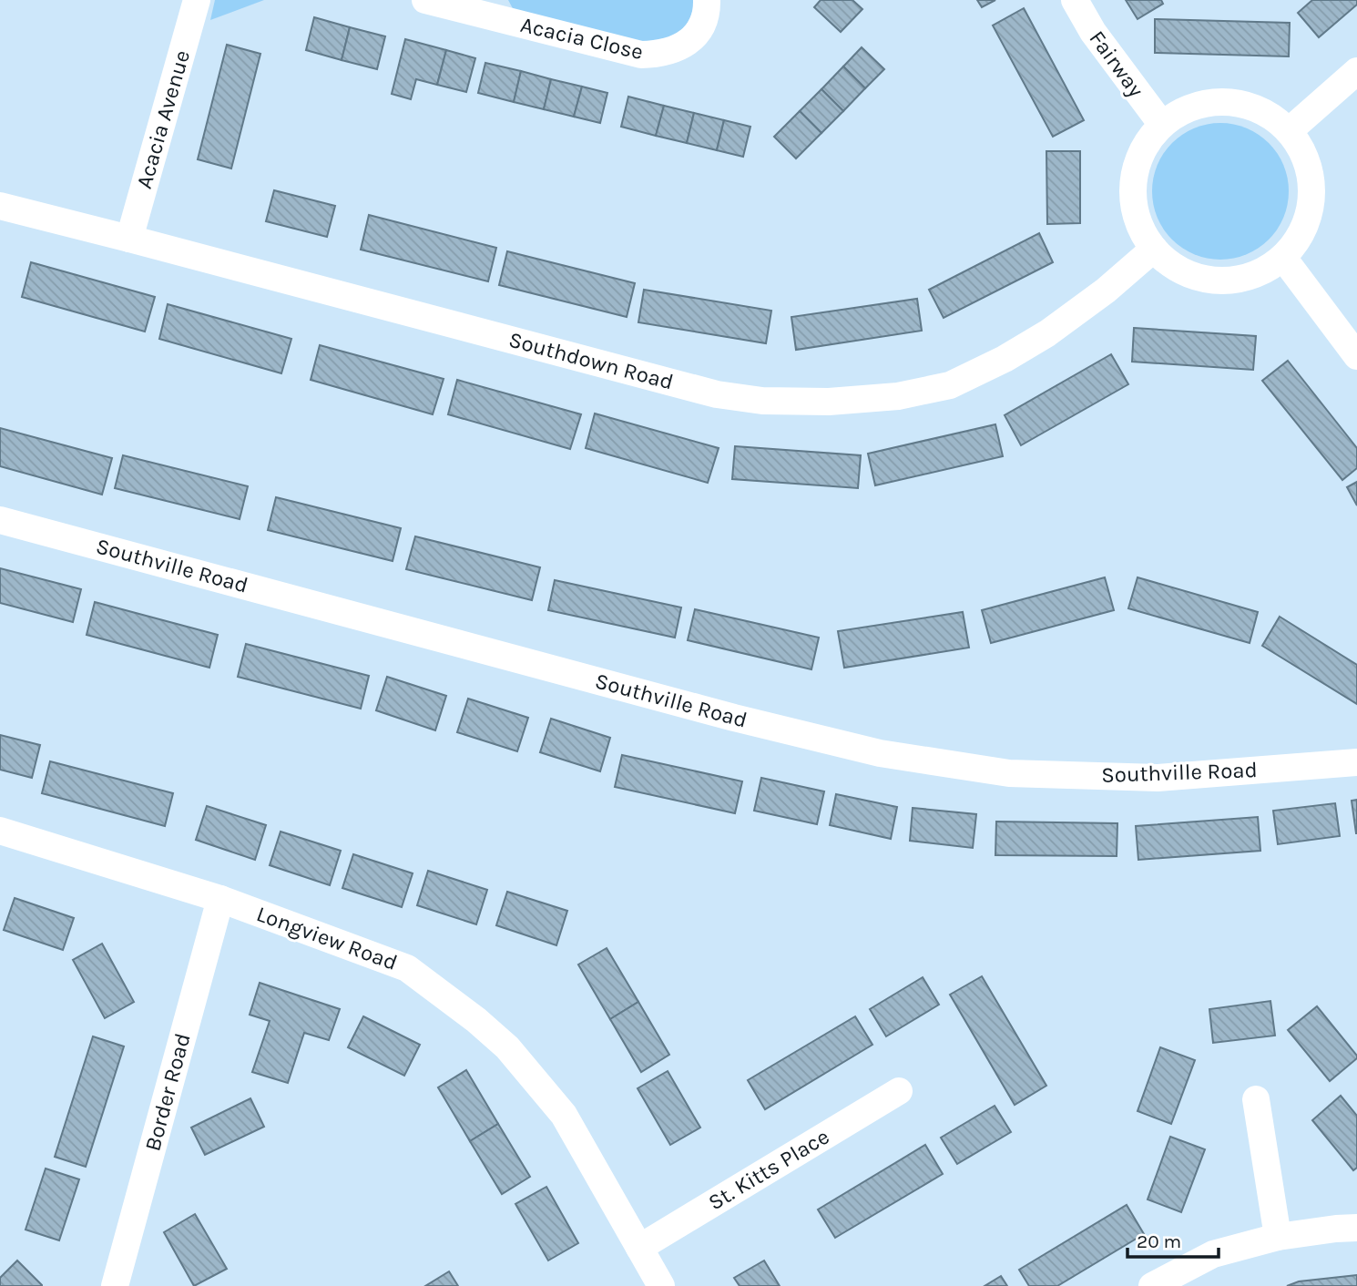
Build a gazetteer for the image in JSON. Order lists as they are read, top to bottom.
{
  "streets": {
    "street": [
      "Acacia Close",
      "Fairway",
      "Acacia Avenue",
      "Southdown Road",
      "Southville Road",
      "Longview Road",
      "Border Road",
      "St. Kitts Place"
    ]
  },
  "crossings": [
    ["Fairway", "Southdown Road"],
    ["Acacia Avenue", "Southdown Road"],
    ["Longview Road", "Border Road"],
    ["Longview Road", "St. Kitts Place"]
  ],
  "scale_bar": "20 m"
}
